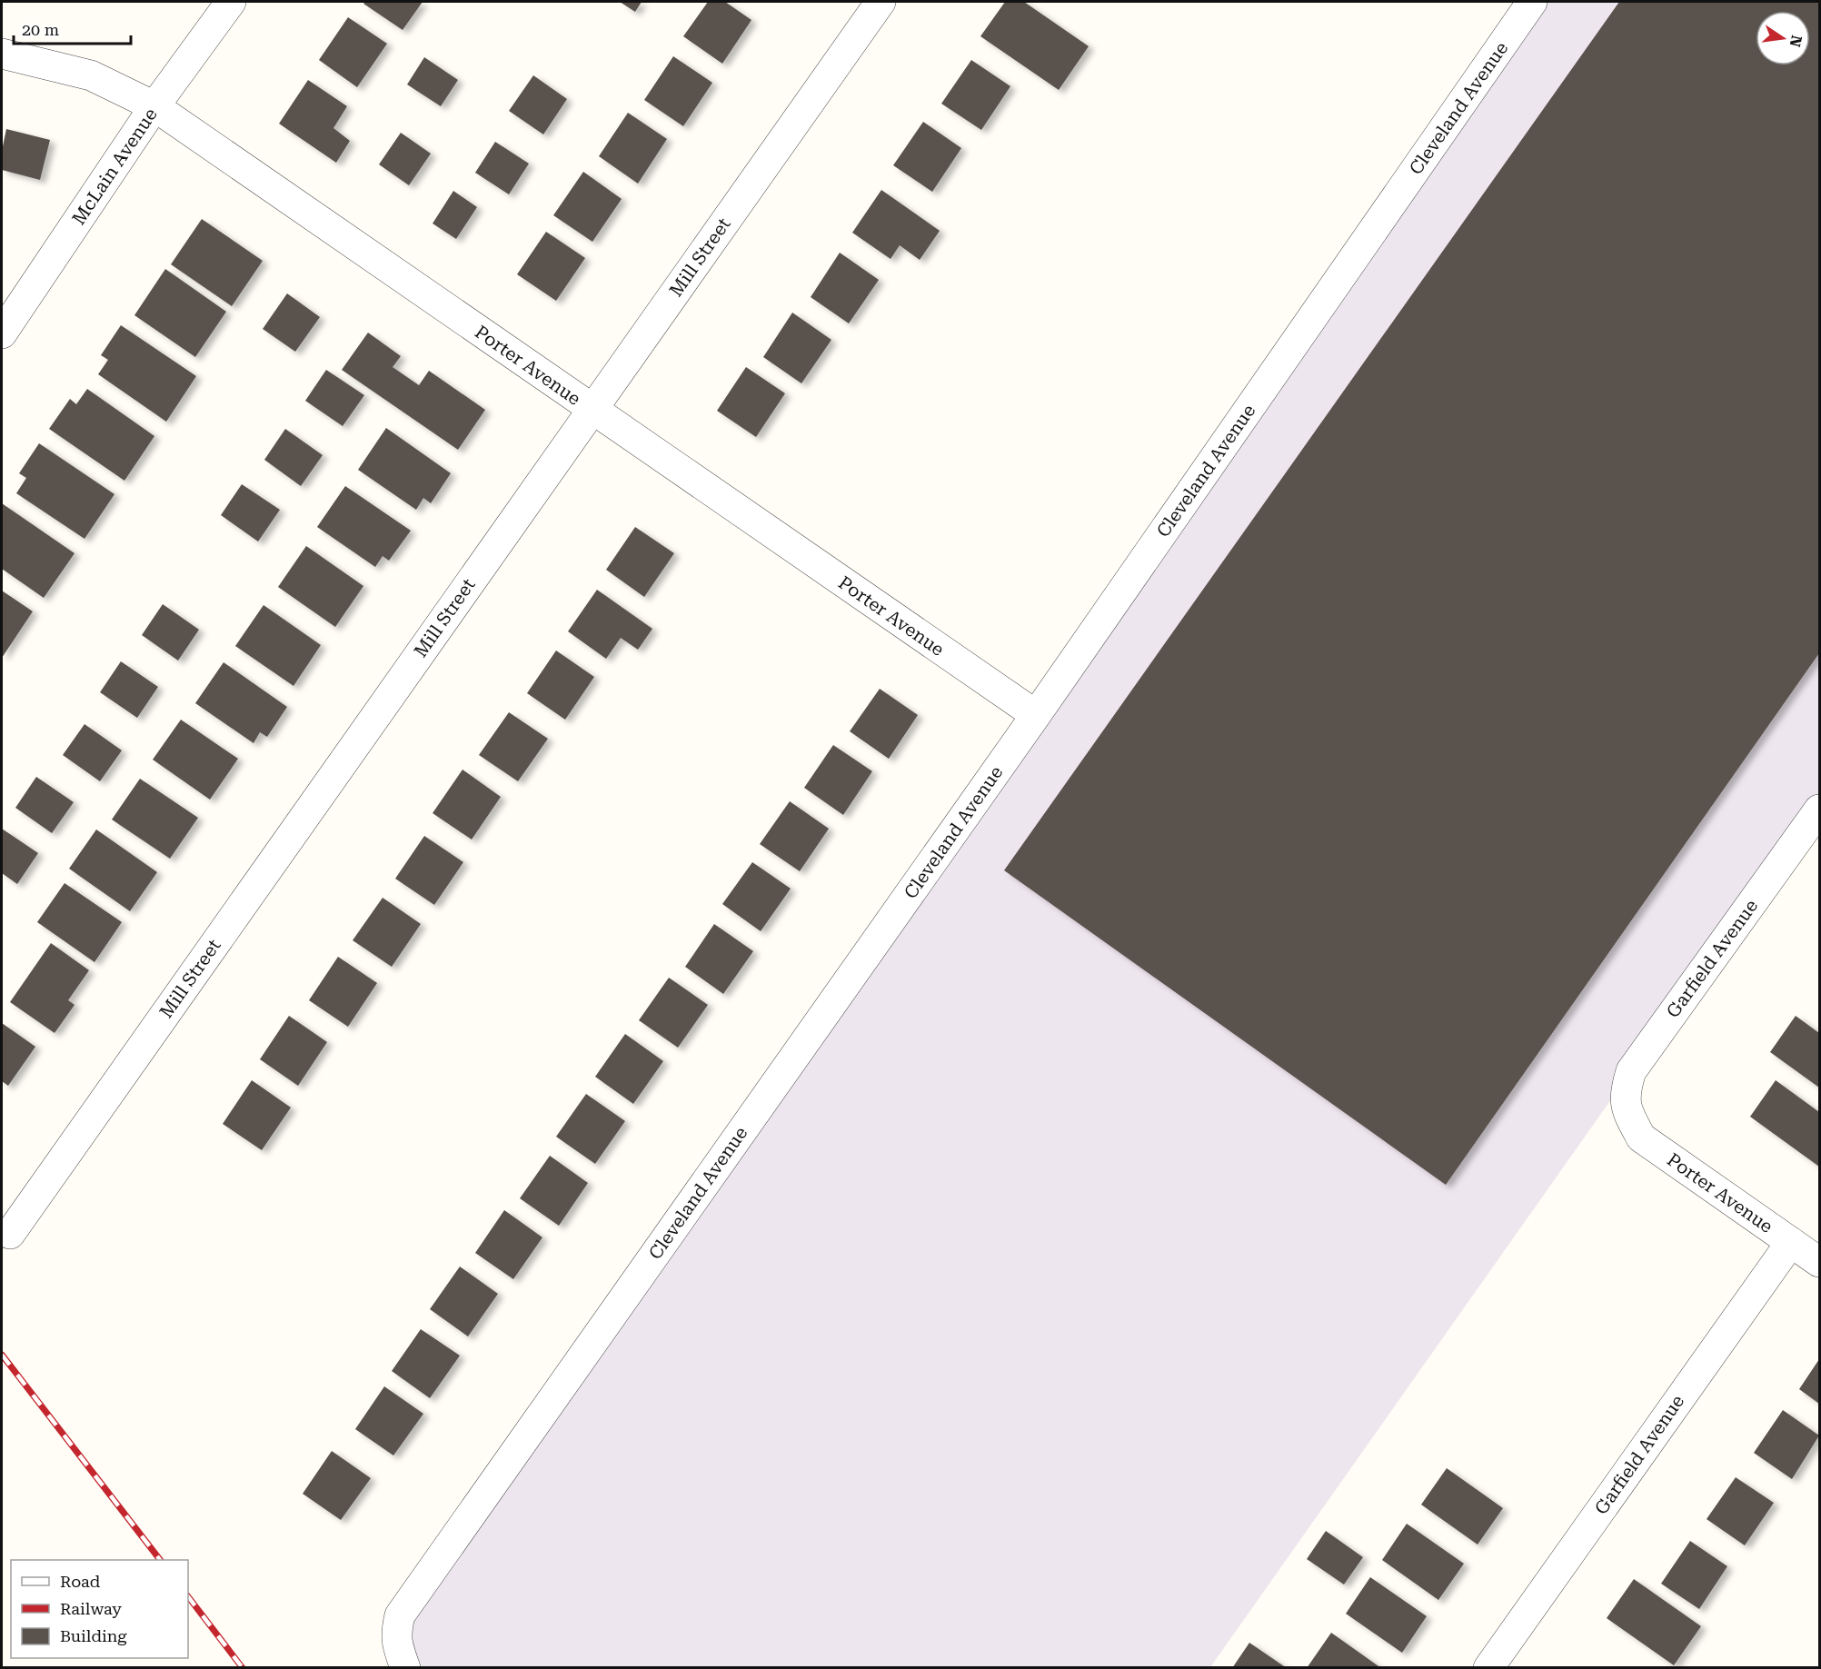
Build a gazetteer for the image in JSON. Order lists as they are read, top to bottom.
{
  "streets": {
    "street": [
      "Cleveland Avenue",
      "McLain Avenue",
      "Mill Street",
      "Porter Avenue",
      "Garfield Avenue"
    ]
  },
  "crossings": [
    ["Cleveland Avenue", "Porter Avenue"],
    ["McLain Avenue", "Porter Avenue"],
    ["Mill Street", "Porter Avenue"],
    ["Porter Avenue", "Garfield Avenue"]
  ],
  "legend": ["Road", "Railway", "Building"],
  "scale_bar": "20 m",
  "north": "right"
}
